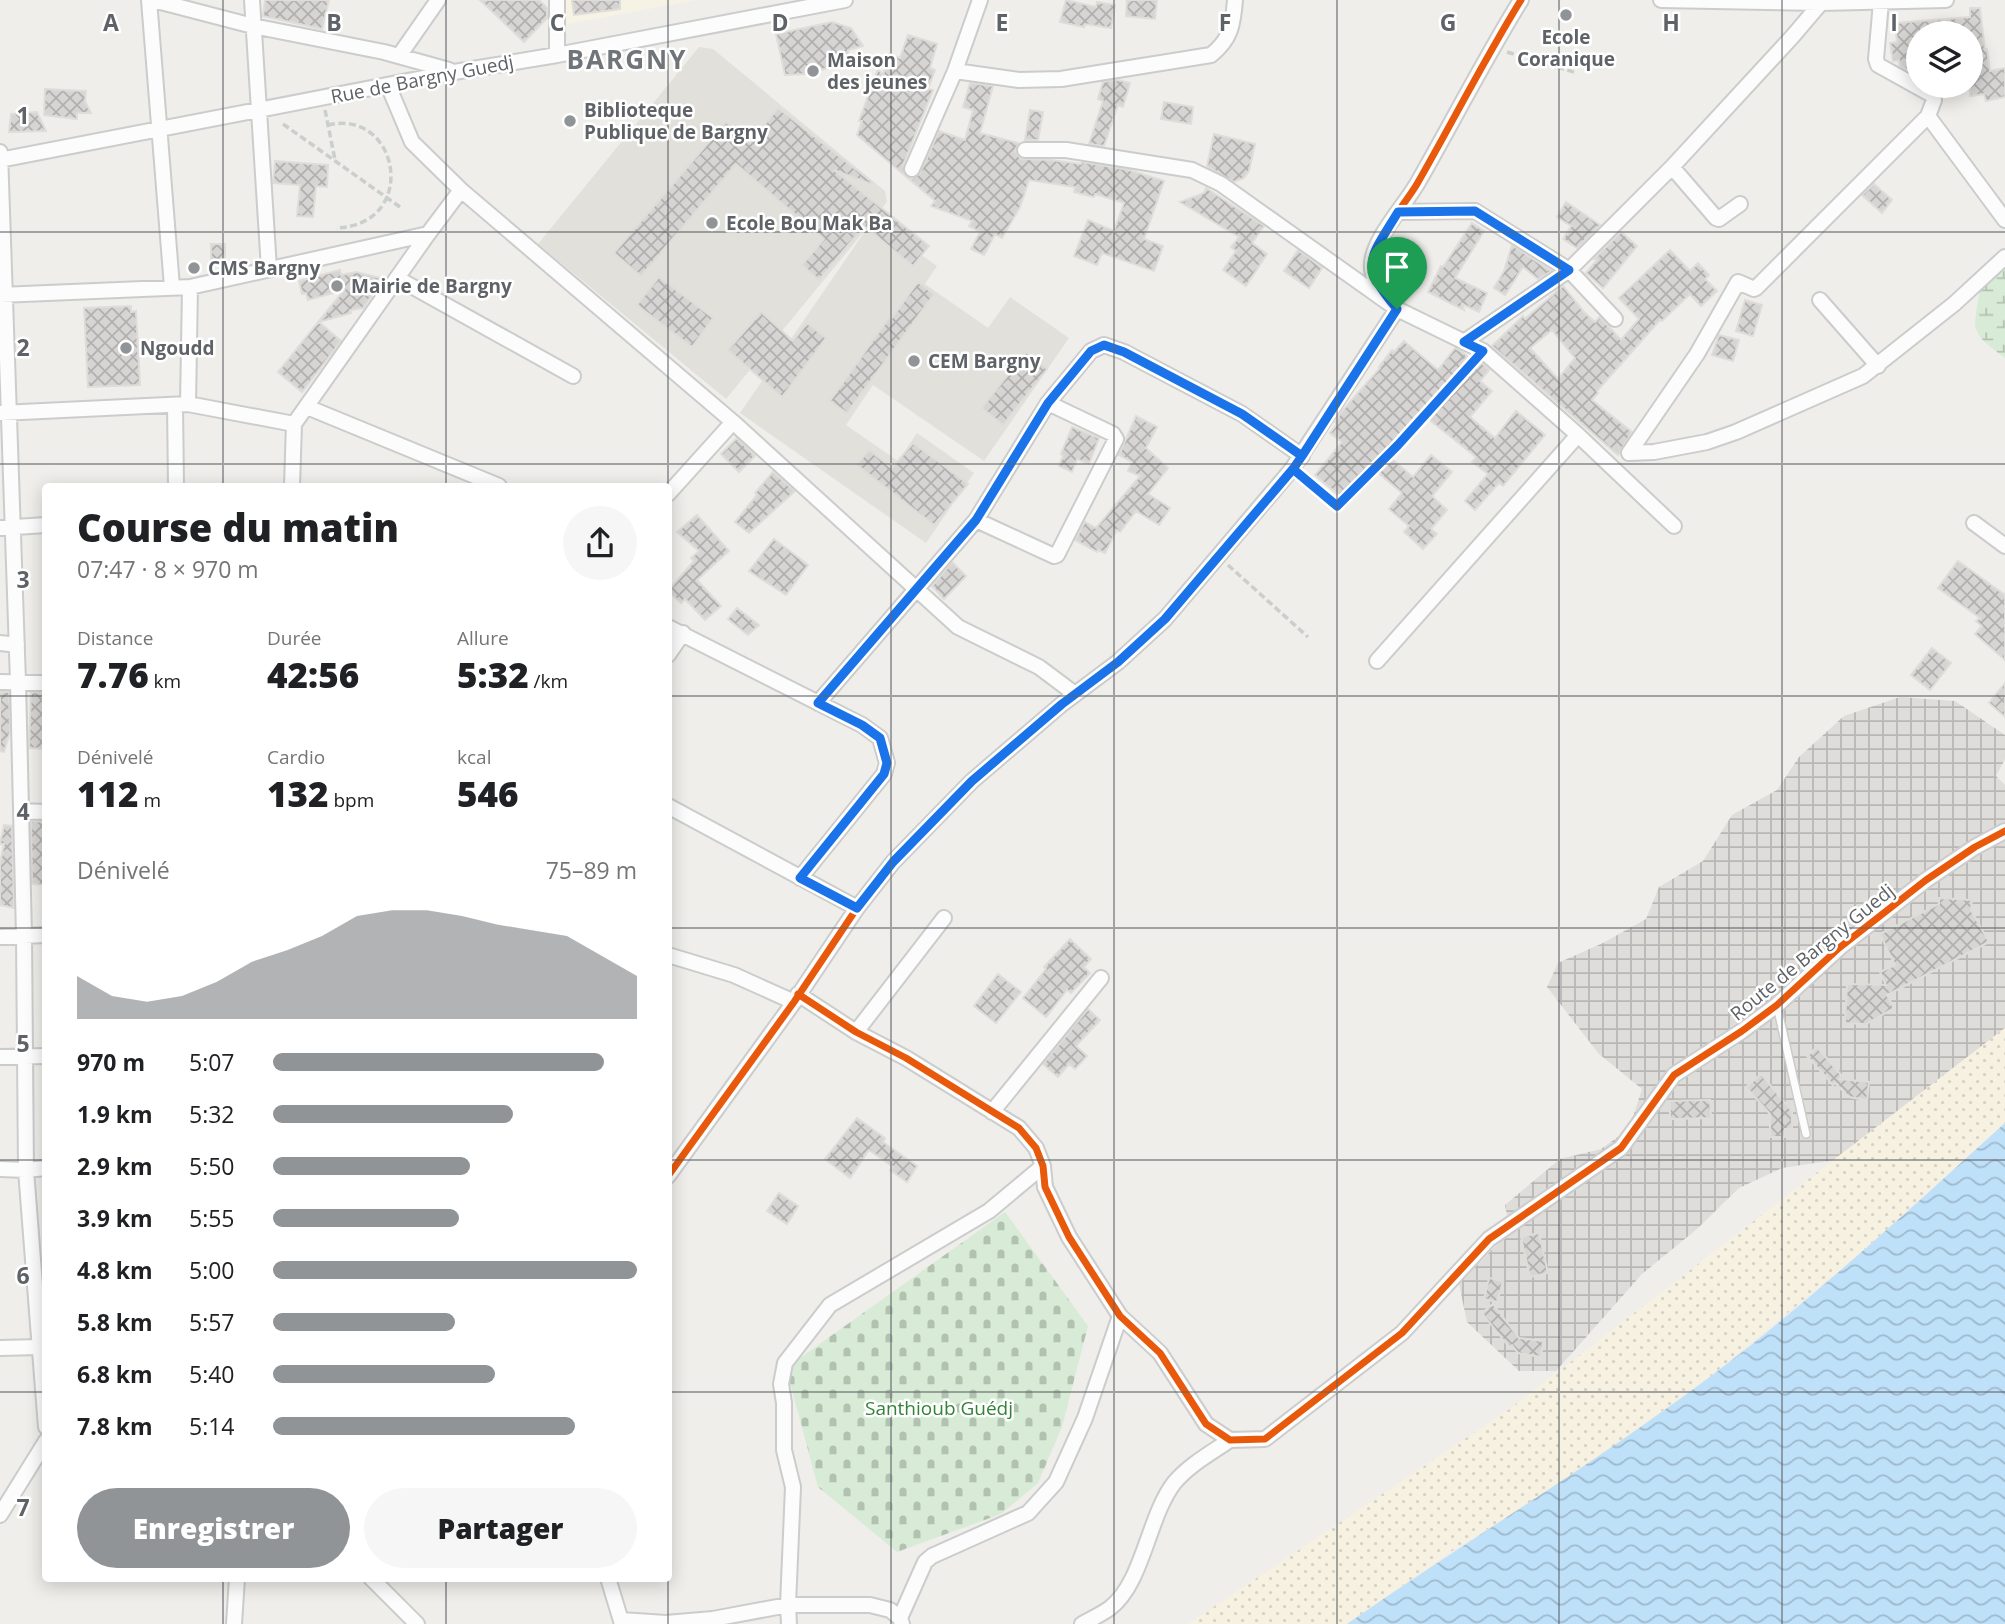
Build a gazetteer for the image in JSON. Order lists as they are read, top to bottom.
{
  "streets": {
    "street": ["Rue de Bargny Guedj", "Route de Bargny Guedj"]
  },
  "districts": ["BARGNY"],
  "parks": ["Santhioub Guédj"],
  "places": [
    "Ecole Coranique",
    "Maison des jeunes",
    "Biblioteque Publique de Bargny",
    "Ecole Bou Mak Ba",
    "CMS Bargny",
    "Mairie de Bargny",
    "Ngoudd",
    "CEM Bargny"
  ],
  "page": {
    "heading": ["Course du matin", "07:47 · 8 × 970 m"],
    "stats": [
      ["Distance", "7.76 km"],
      ["Durée", "42:56"],
      ["Allure", "5:32 /km"],
      ["Dénivelé", "112 m"],
      ["Cardio", "132 bpm"],
      ["kcal", "546"]
    ],
    "chart": ["Dénivelé", "75–89 m"],
    "list": [
      {
        "name": "970 m",
        "note": "5:07"
      },
      {
        "name": "1.9 km",
        "note": "5:32"
      },
      {
        "name": "2.9 km",
        "note": "5:50"
      },
      {
        "name": "3.9 km",
        "note": "5:55"
      },
      {
        "name": "4.8 km",
        "note": "5:00"
      },
      {
        "name": "5.8 km",
        "note": "5:57"
      },
      {
        "name": "6.8 km",
        "note": "5:40"
      },
      {
        "name": "7.8 km",
        "note": "5:14"
      }
    ],
    "buttons": ["Enregistrer", "Partager"]
  },
  "grid": {
    "columns": [
      "A",
      "B",
      "C",
      "D",
      "E",
      "F",
      "G",
      "H",
      "I"
    ],
    "rows": [
      "1",
      "2",
      "3",
      "4",
      "5",
      "6",
      "7"
    ]
  }
}
